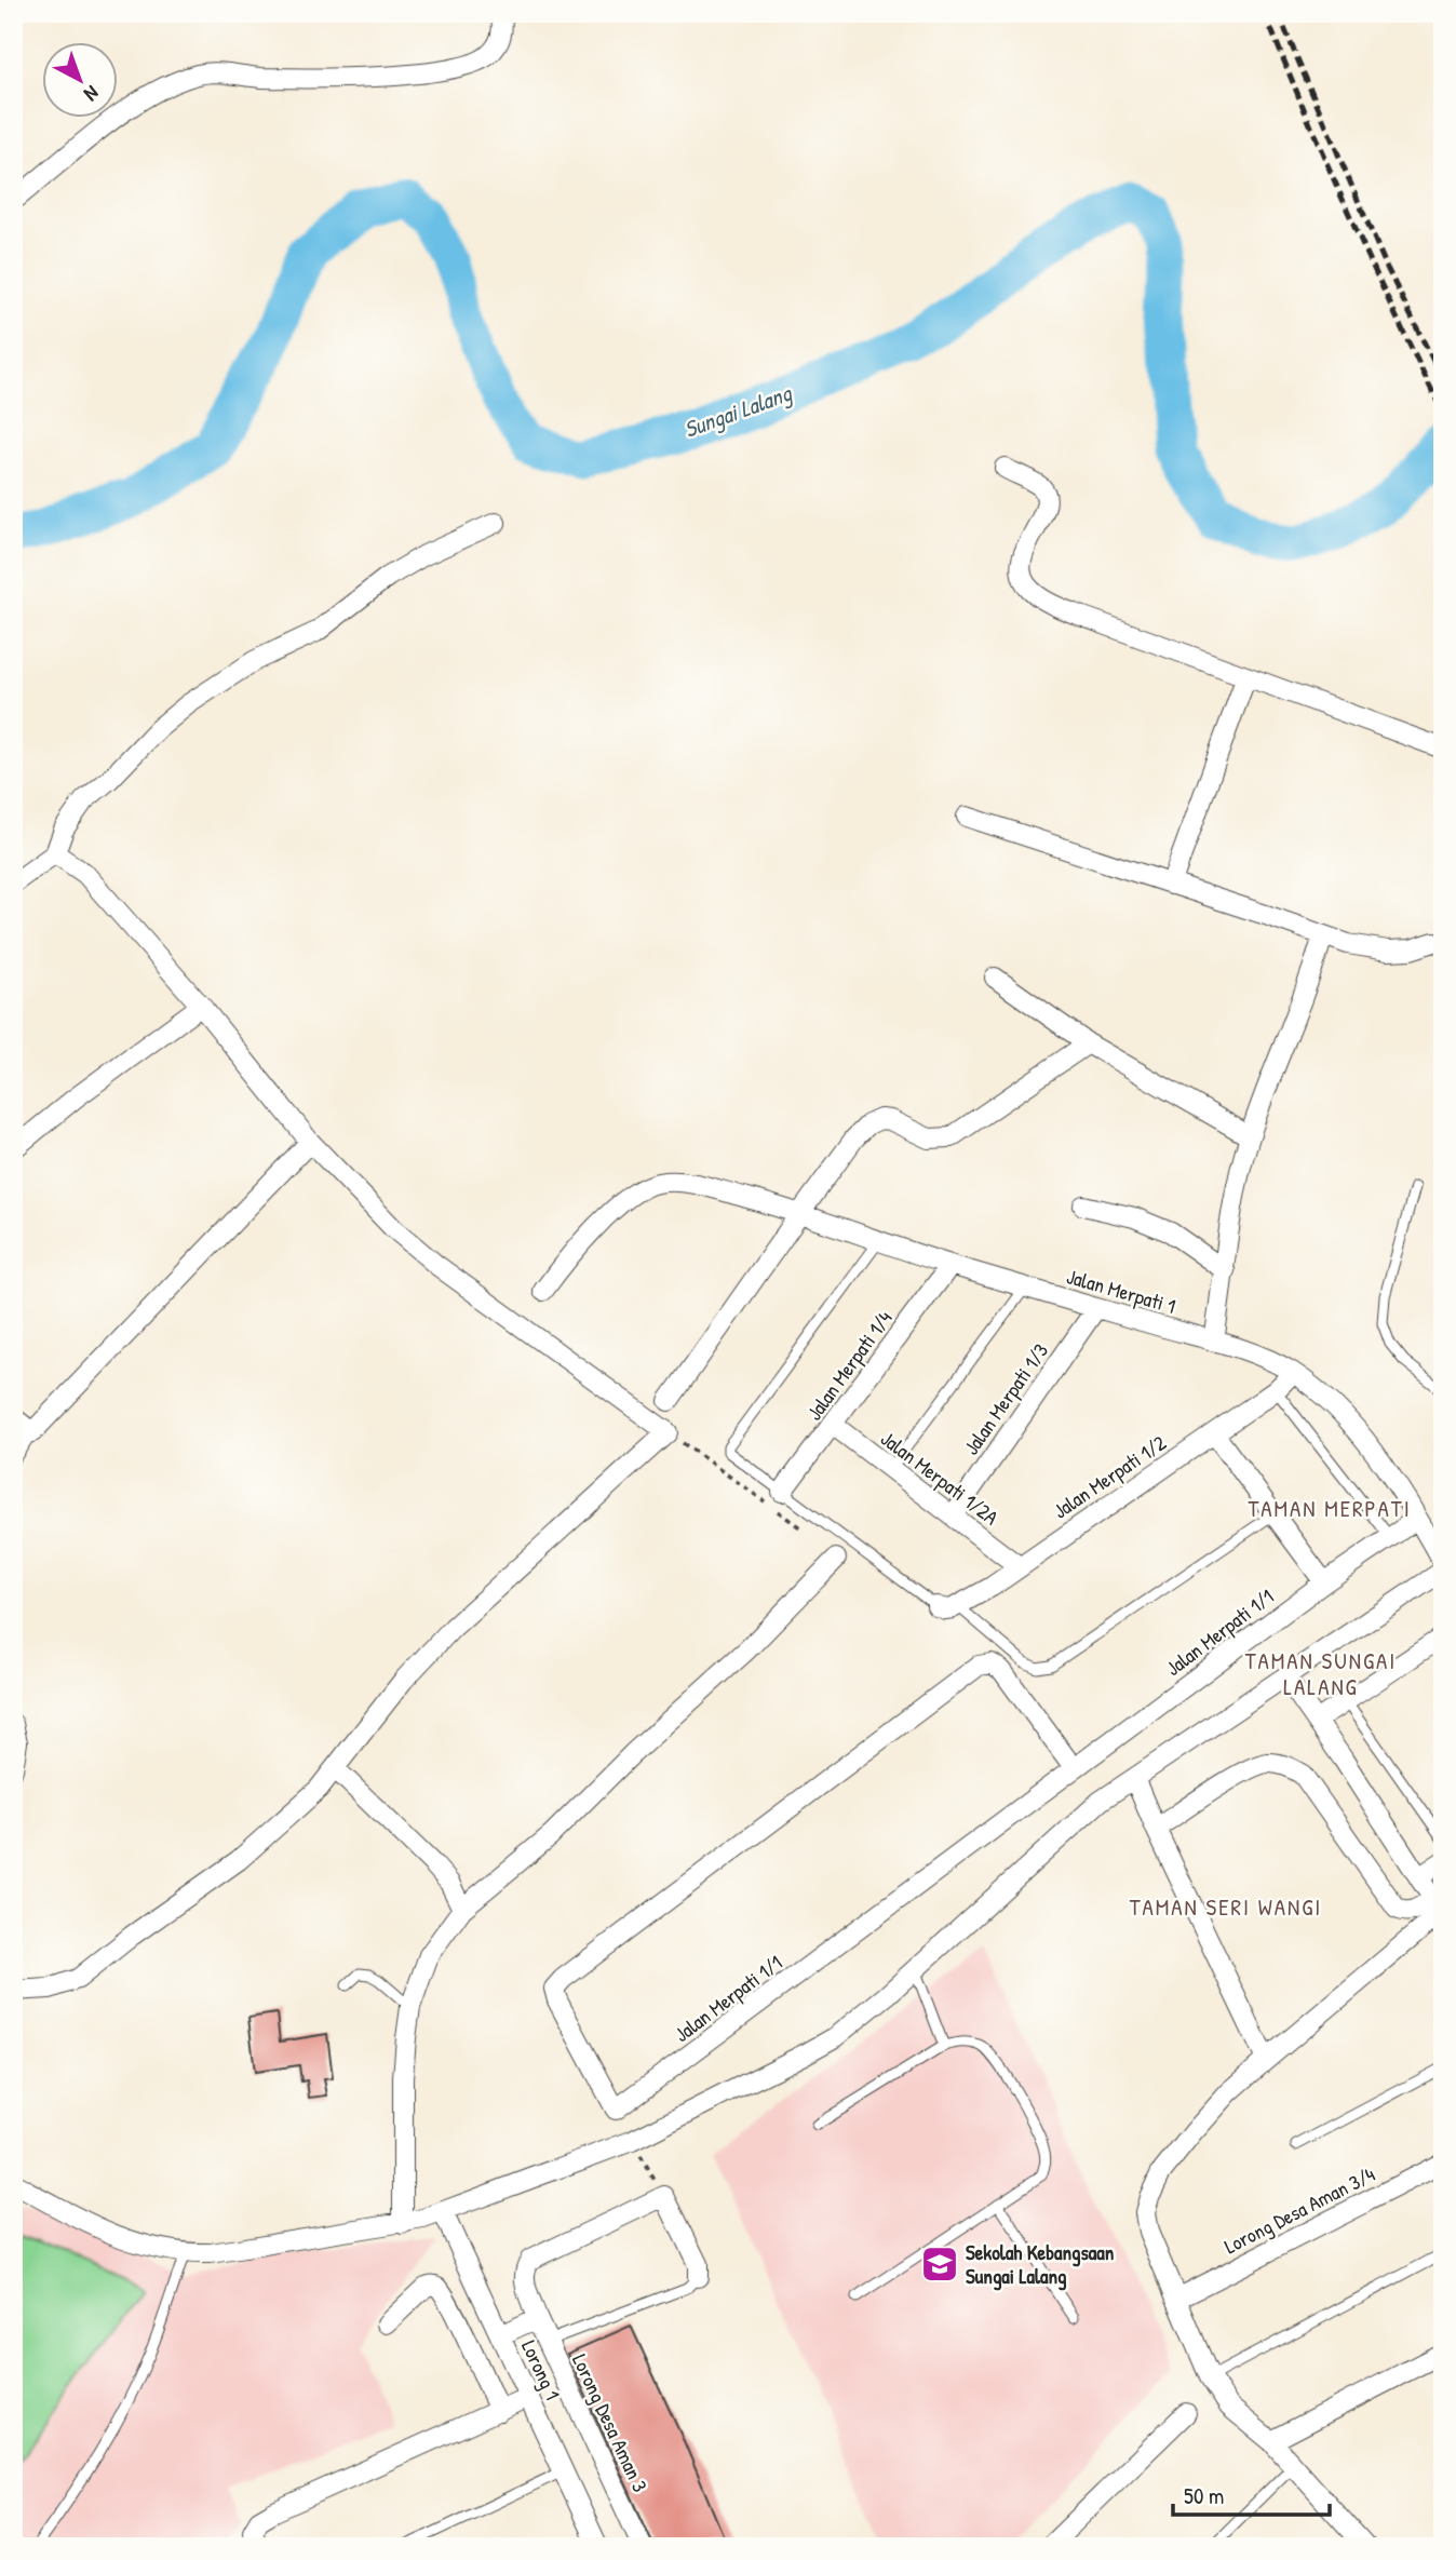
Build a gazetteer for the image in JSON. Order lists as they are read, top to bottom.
{
  "streets": {
    "street": [
      "Jalan Merpati 1",
      "Jalan Merpati 1/4",
      "Jalan Merpati 1/3",
      "Jalan Merpati 1/2",
      "Jalan Merpati 1/2A",
      "Jalan Merpati 1/1",
      "Lorong Desa Aman 3/4",
      "Lorong 1",
      "Lorong Desa Aman 3"
    ]
  },
  "crossings": [
    ["Jalan Merpati 1", "Jalan Merpati 1/4"],
    ["Jalan Merpati 1", "Jalan Merpati 1/3"],
    ["Jalan Merpati 1", "Jalan Merpati 1/2"],
    ["Jalan Merpati 1", "Jalan Merpati 1/1"],
    ["Jalan Merpati 1/4", "Jalan Merpati 1/2A"],
    ["Jalan Merpati 1/3", "Jalan Merpati 1/2A"],
    ["Jalan Merpati 1/2", "Jalan Merpati 1/2A"]
  ],
  "districts": ["TAMAN MERPATI", "TAMAN SUNGAI LALANG", "TAMAN SERI WANGI"],
  "water": ["Sungai Lalang"],
  "places": {
    "school or university": ["Sekolah Kebangsaan Sungai Lalang"]
  },
  "scale_bar": "50 m",
  "north": "bottom right"
}
